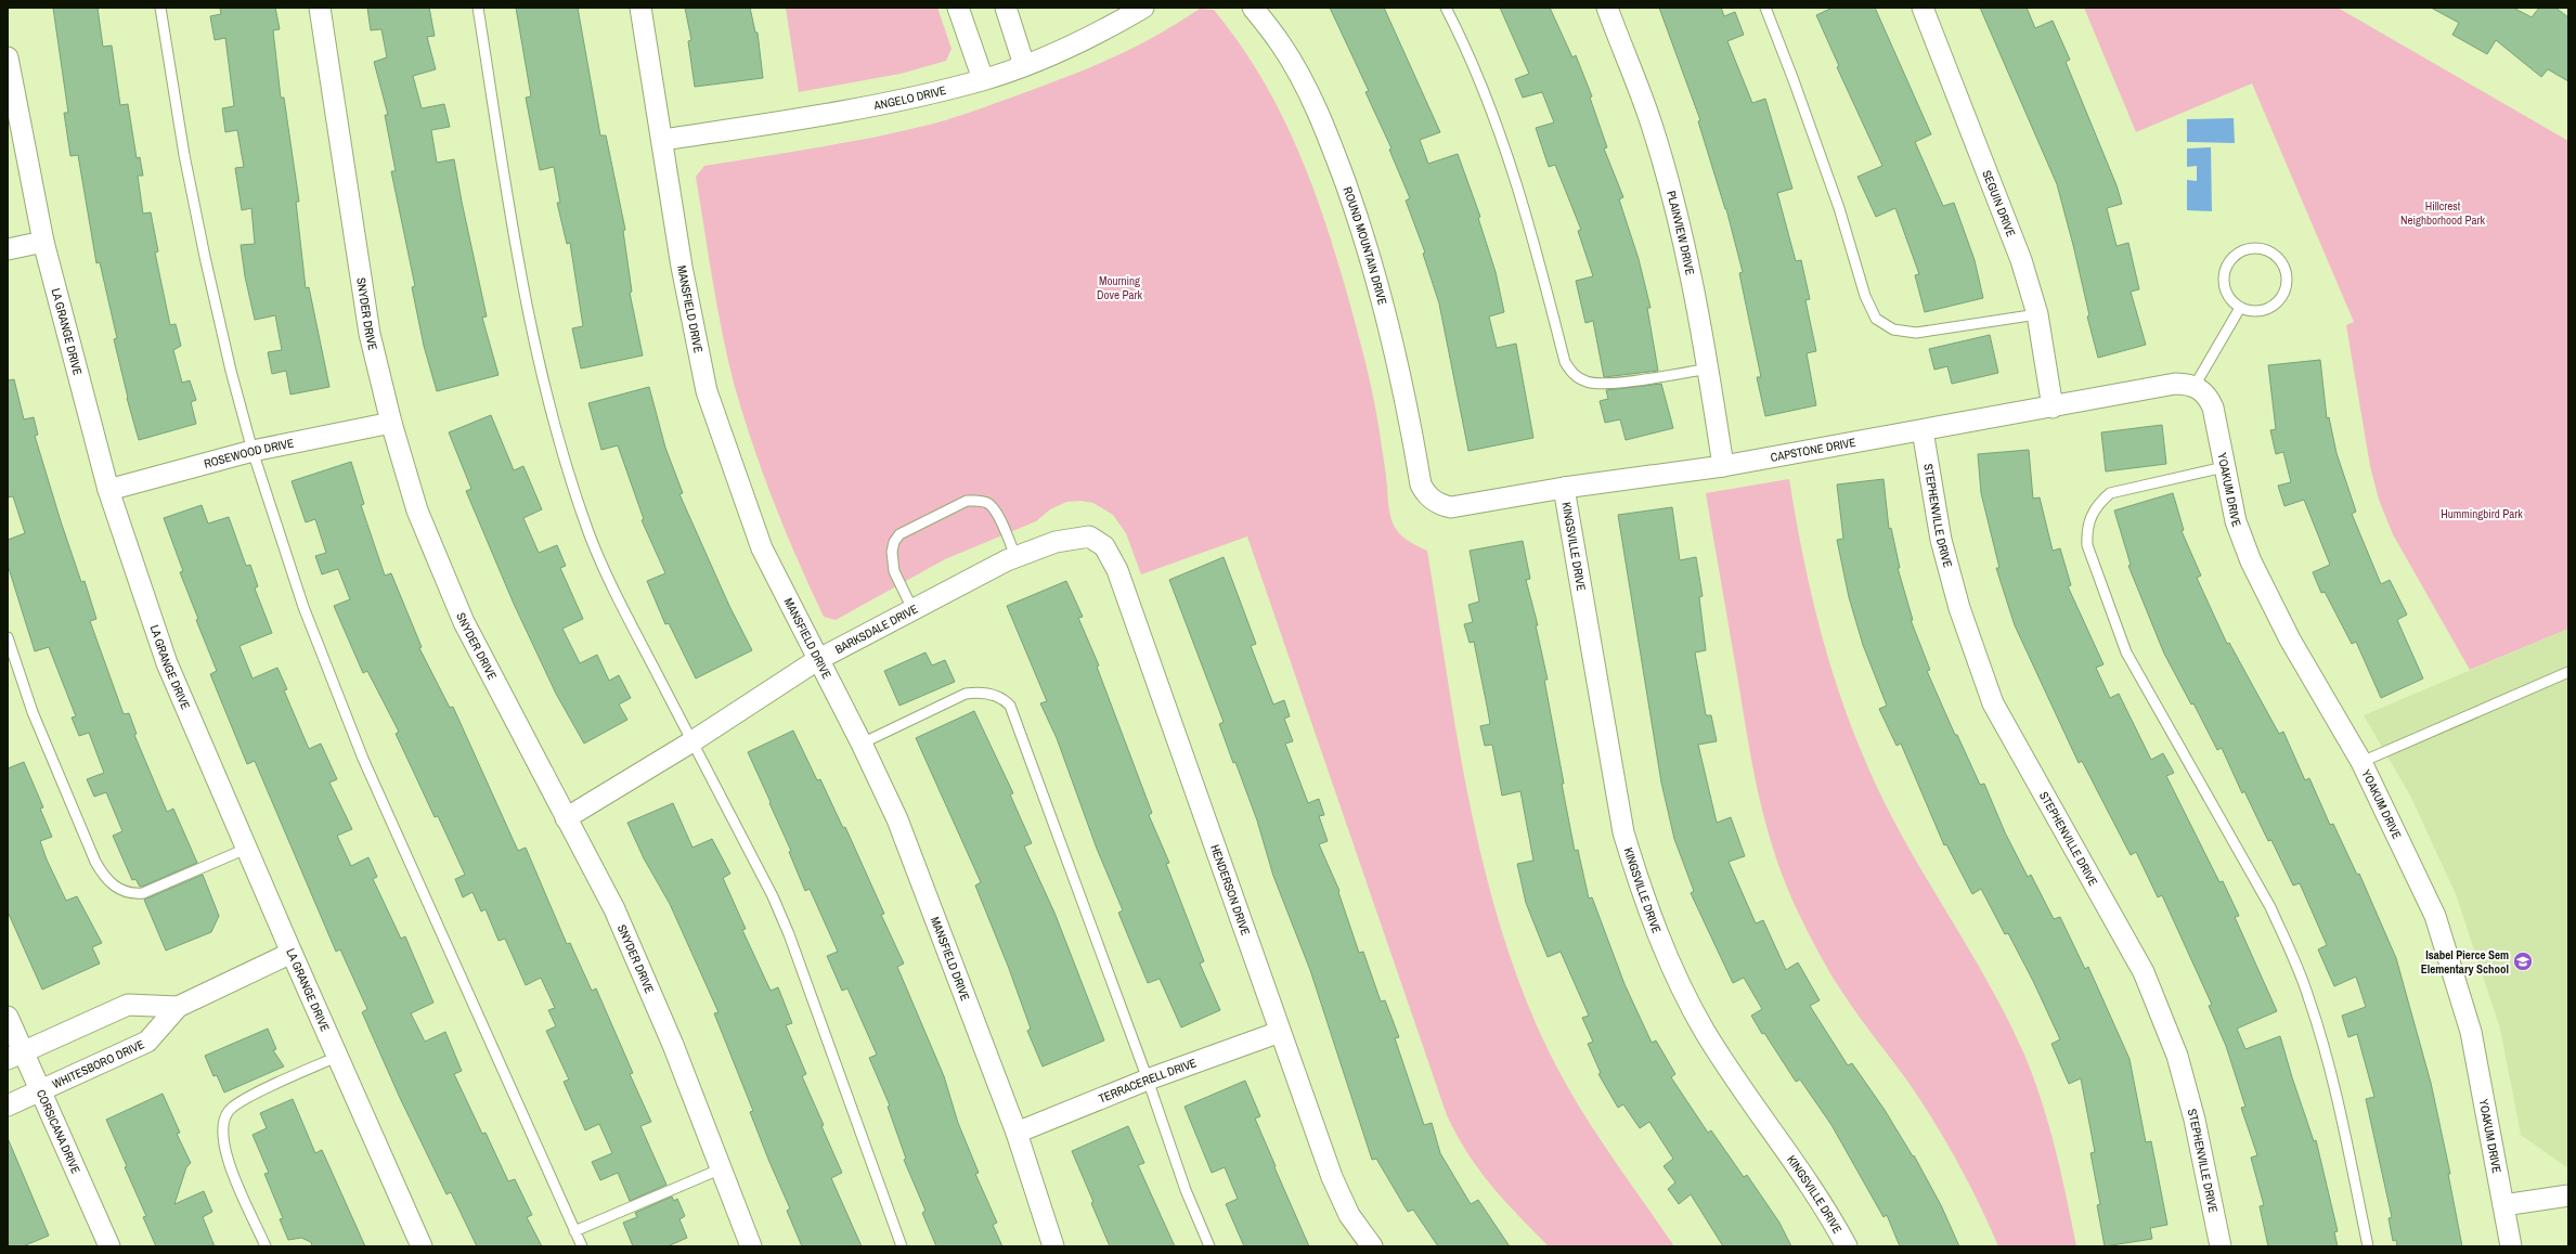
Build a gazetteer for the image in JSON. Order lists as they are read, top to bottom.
{
  "streets": {
    "street": [
      "ANGELO DRIVE",
      "SEGUIN DRIVE",
      "PLAINVIEW DRIVE",
      "ROUND MOUNTAIN DRIVE",
      "MANSFIELD DRIVE",
      "SNYDER DRIVE",
      "LA GRANGE DRIVE",
      "CAPSTONE DRIVE",
      "ROSEWOOD DRIVE",
      "YOAKUM DRIVE",
      "STEPHENVILLE DRIVE",
      "KINGSVILLE DRIVE",
      "BARKSDALE DRIVE",
      "HENDERSON DRIVE",
      "WHITESBORO DRIVE",
      "TERRACERELL DRIVE",
      "CORSICANA DRIVE"
    ]
  },
  "crossings": [
    ["ANGELO DRIVE", "MANSFIELD DRIVE"],
    ["SEGUIN DRIVE", "CAPSTONE DRIVE"],
    ["PLAINVIEW DRIVE", "CAPSTONE DRIVE"],
    ["ROUND MOUNTAIN DRIVE", "CAPSTONE DRIVE"],
    ["MANSFIELD DRIVE", "BARKSDALE DRIVE"],
    ["MANSFIELD DRIVE", "TERRACERELL DRIVE"],
    ["SNYDER DRIVE", "ROSEWOOD DRIVE"],
    ["SNYDER DRIVE", "BARKSDALE DRIVE"],
    ["LA GRANGE DRIVE", "ROSEWOOD DRIVE"],
    ["LA GRANGE DRIVE", "WHITESBORO DRIVE"],
    ["CAPSTONE DRIVE", "YOAKUM DRIVE"],
    ["CAPSTONE DRIVE", "STEPHENVILLE DRIVE"],
    ["CAPSTONE DRIVE", "KINGSVILLE DRIVE"],
    ["BARKSDALE DRIVE", "HENDERSON DRIVE"],
    ["HENDERSON DRIVE", "TERRACERELL DRIVE"],
    ["WHITESBORO DRIVE", "CORSICANA DRIVE"]
  ],
  "parks": ["Hillcrest Neighborhood Park", "Mourning Dove Park", "Hummingbird Park"],
  "places": {
    "school or university": ["Isabel Pierce Sem Elementary School"]
  }
}
